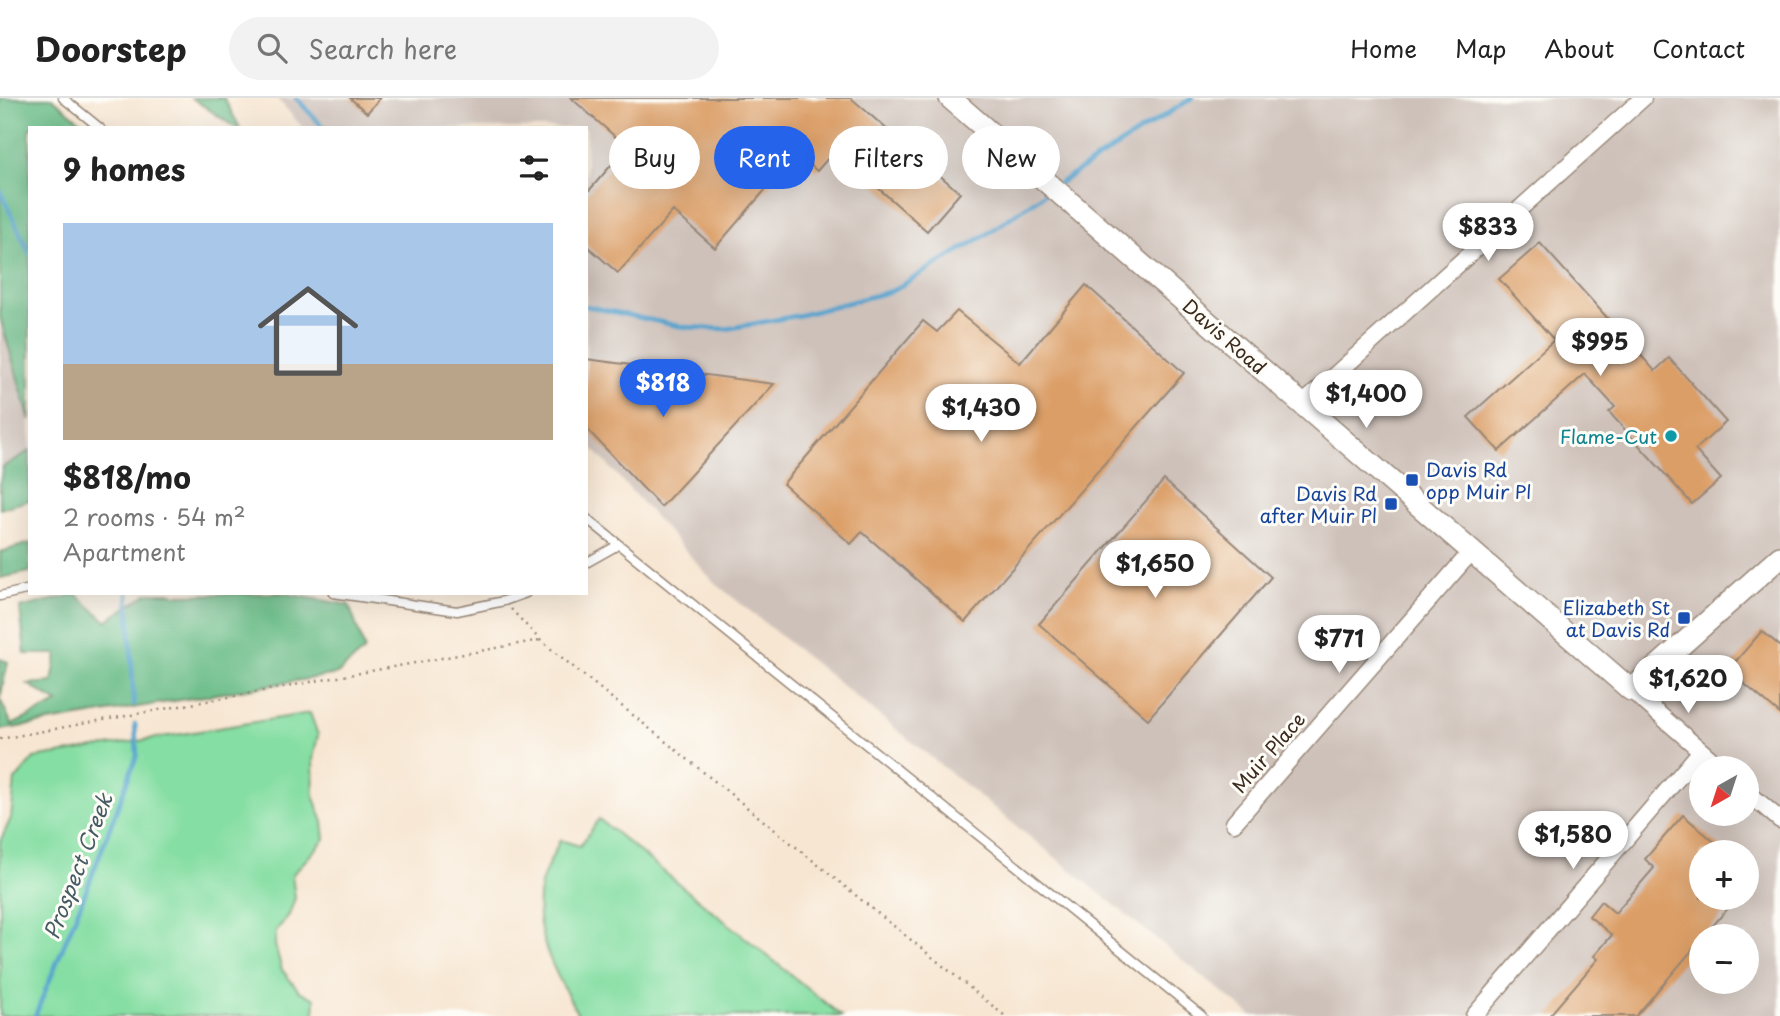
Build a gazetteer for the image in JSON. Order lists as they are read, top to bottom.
{
  "streets": {
    "street": ["Davis Road", "Muir Place"]
  },
  "crossings": [
    ["Davis Road", "Muir Place"]
  ],
  "water": ["Prospect Creek"],
  "places": {
    "other": ["Flame-Cut"],
    "transit": ["Davis Rd opp Muir Pl", "Davis Rd after Muir Pl", "Elizabeth St at Davis Rd"]
  },
  "north": "bottom left",
  "page": {
    "header": "Doorstep",
    "search": "Search here",
    "nav": [
      "Home",
      "Map",
      "About",
      "Contact"
    ],
    "chip": [
      "Buy",
      "Rent",
      "Filters",
      "New"
    ],
    "heading": "9 homes",
    "price": [
      "$833",
      "$995",
      "$818",
      "$1,400",
      "$1,430",
      "$1,650",
      "$771",
      "$1,620",
      "$1,580"
    ],
    "list": [
      {
        "name": "$818/mo",
        "note": "2 rooms · 54 m² · Apartment"
      }
    ],
    "map_buttons": ["+", "−"]
  }
}
